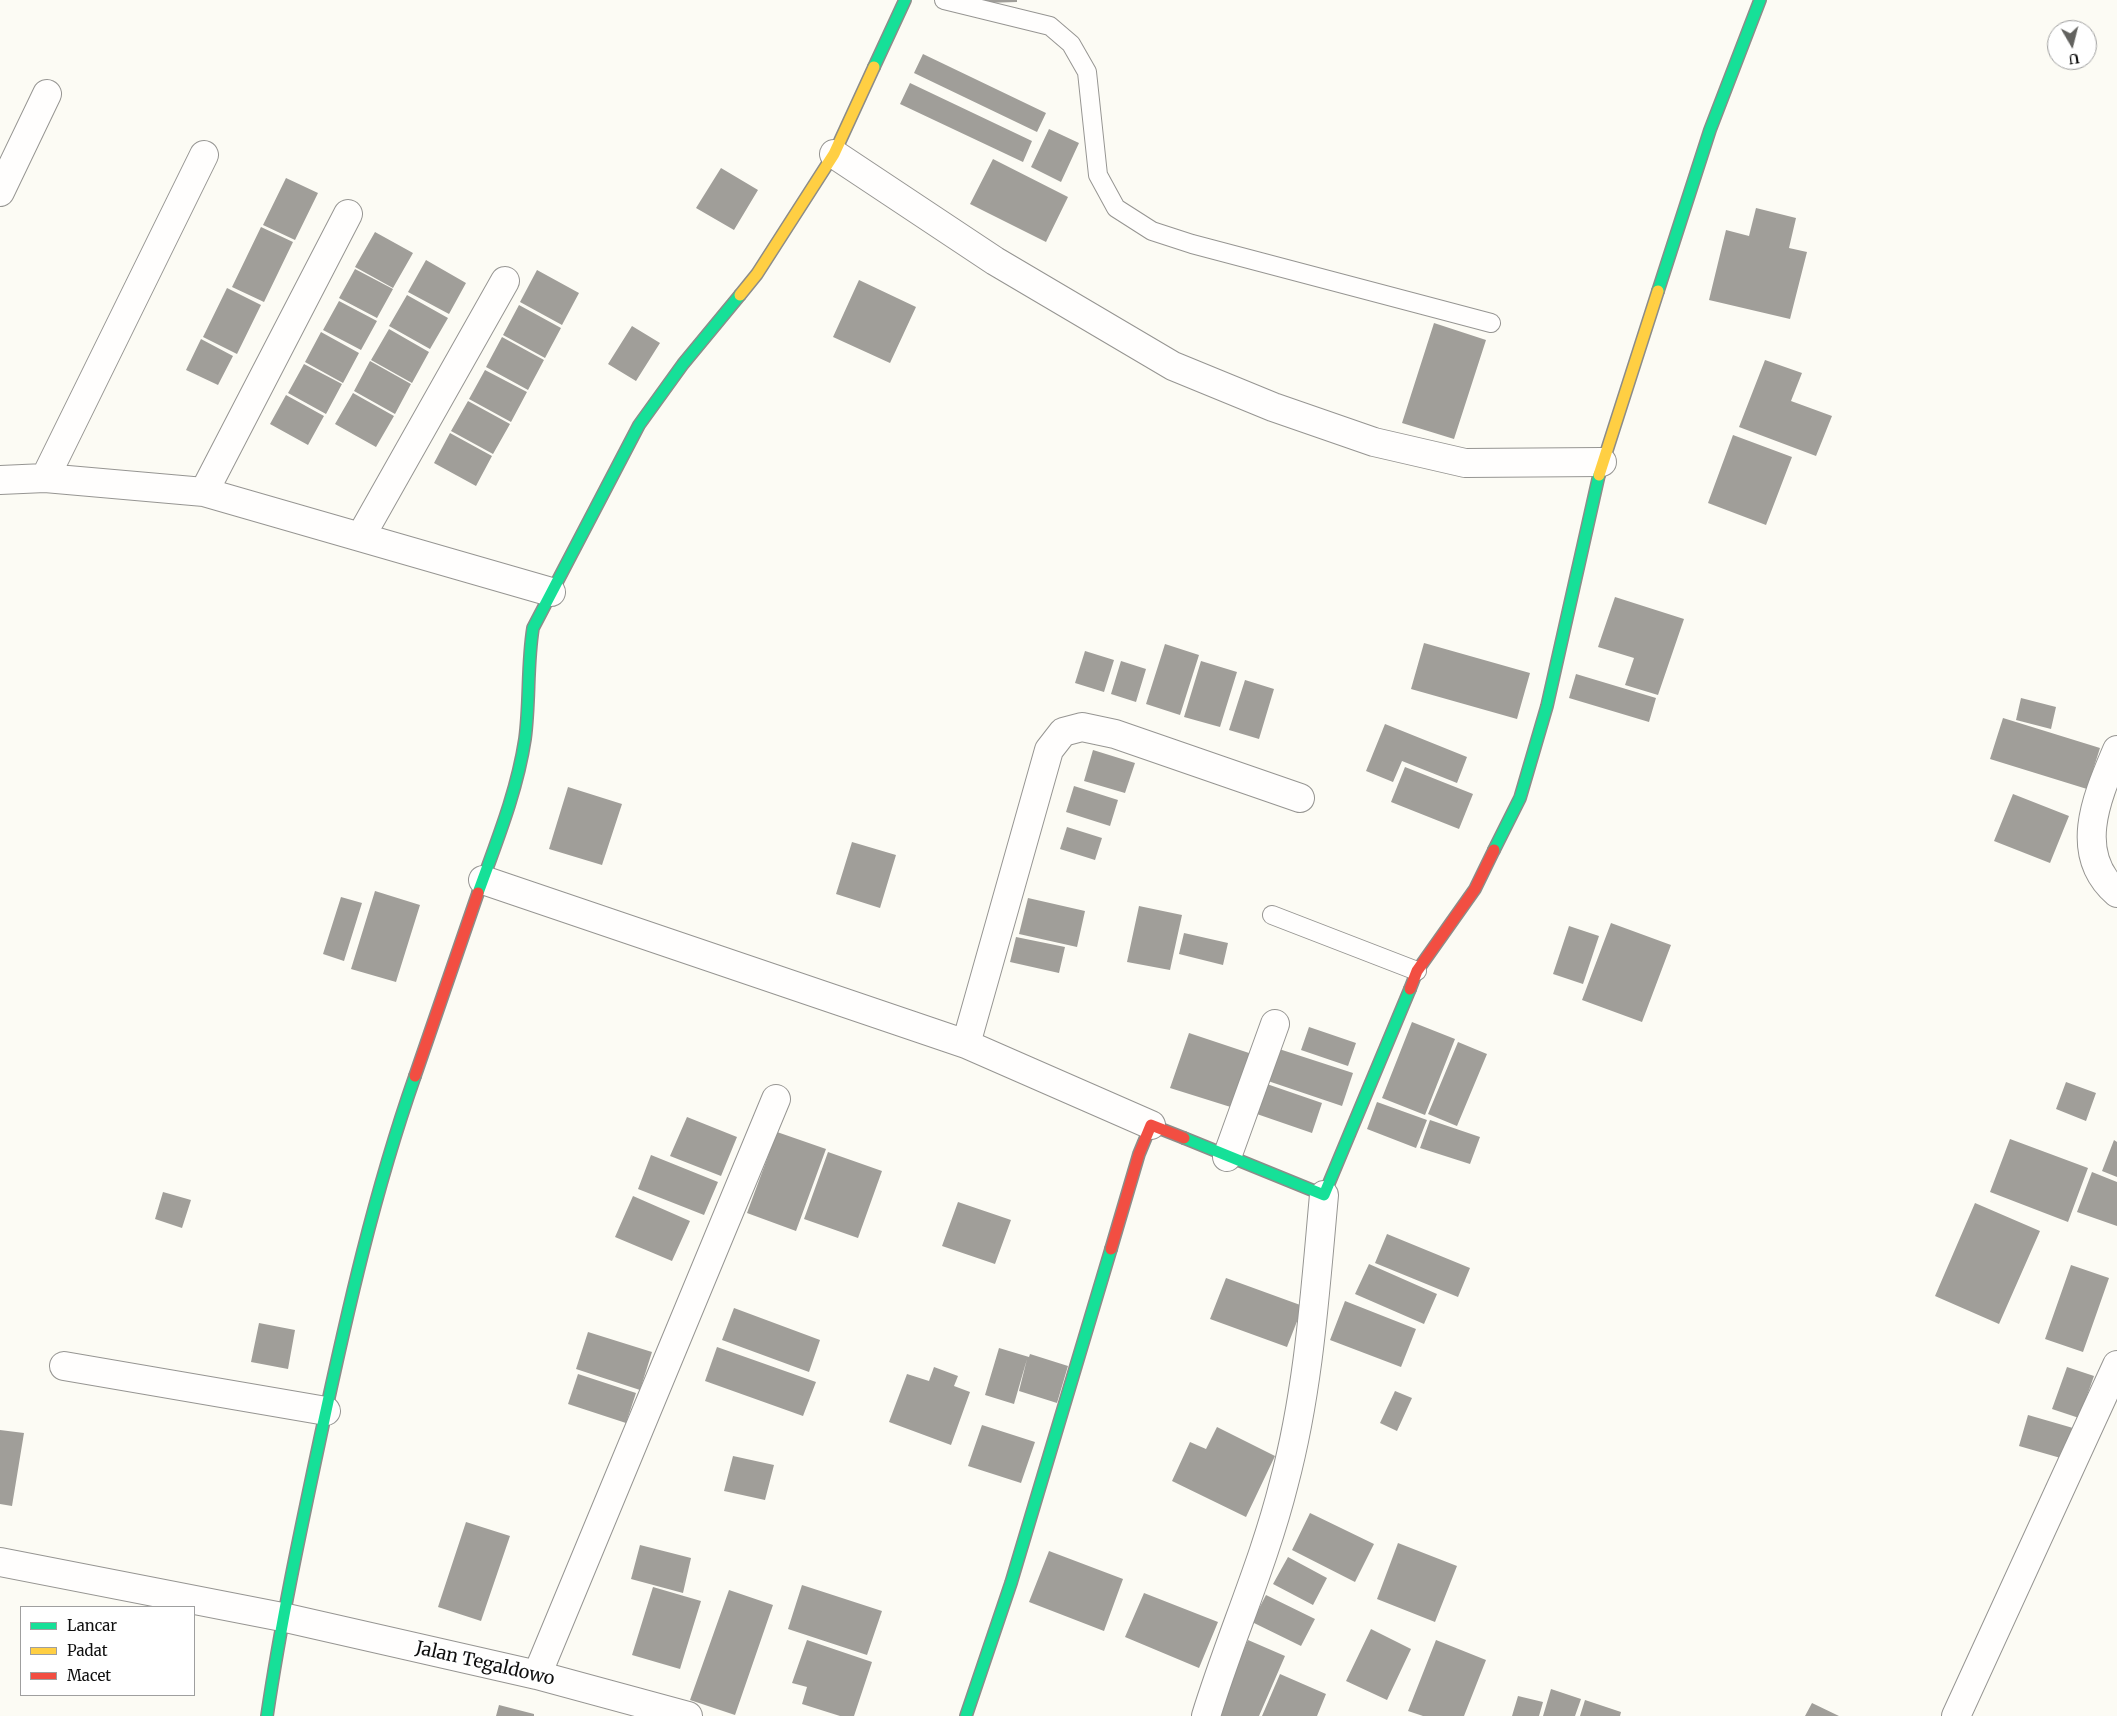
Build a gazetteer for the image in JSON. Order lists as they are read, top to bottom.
{
  "streets": {
    "street": ["Jalan Tegaldowo"]
  },
  "legend": ["Lancar", "Padat", "Macet"],
  "north": "bottom"
}
